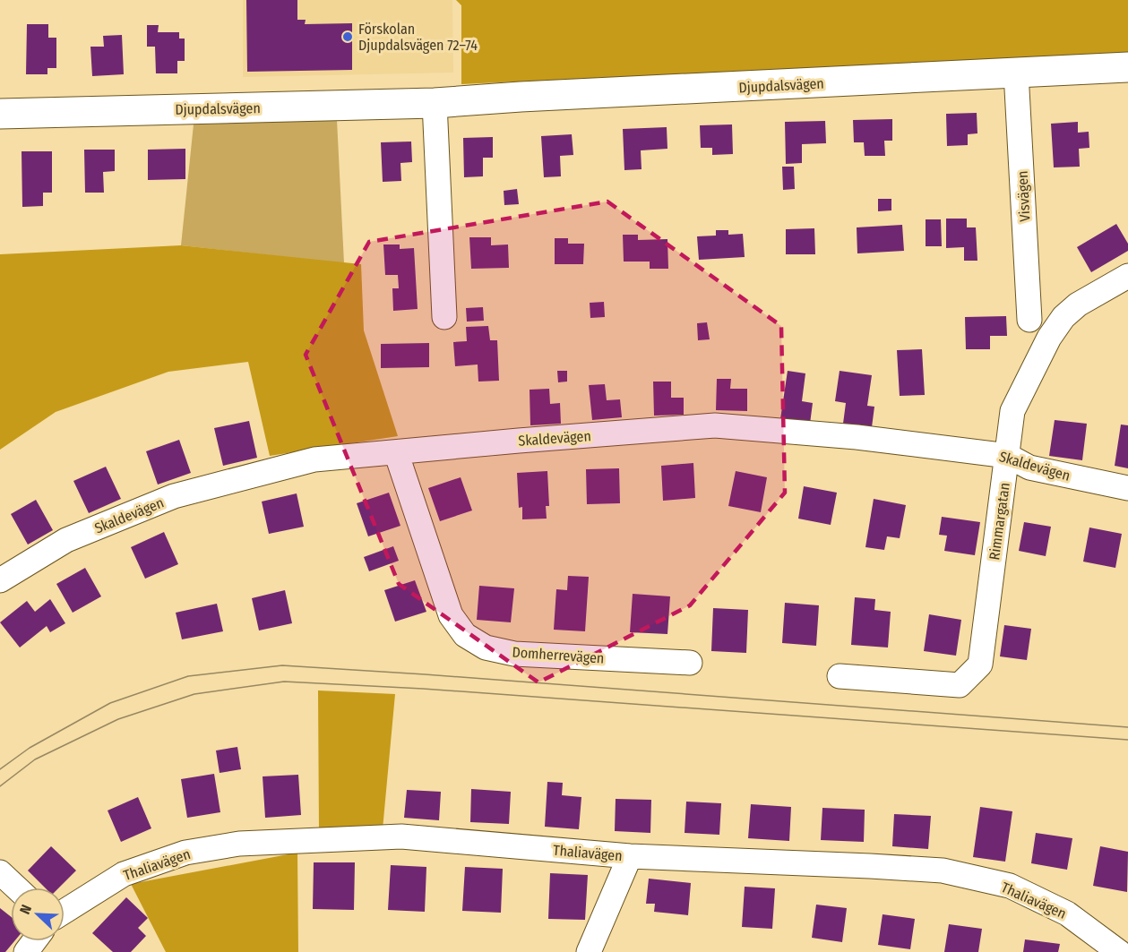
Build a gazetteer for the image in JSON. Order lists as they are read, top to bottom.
{
  "streets": {
    "street": [
      "Djupdalsvägen",
      "Visvägen",
      "Skaldevägen",
      "Rimmargatan",
      "Domherrevägen",
      "Thaliavägen"
    ]
  },
  "crossings": [
    ["Djupdalsvägen", "Visvägen"],
    ["Skaldevägen", "Rimmargatan"],
    ["Skaldevägen", "Domherrevägen"]
  ],
  "places": ["Förskolan Djupdalsvägen 72–74"],
  "north": "top left"
}
